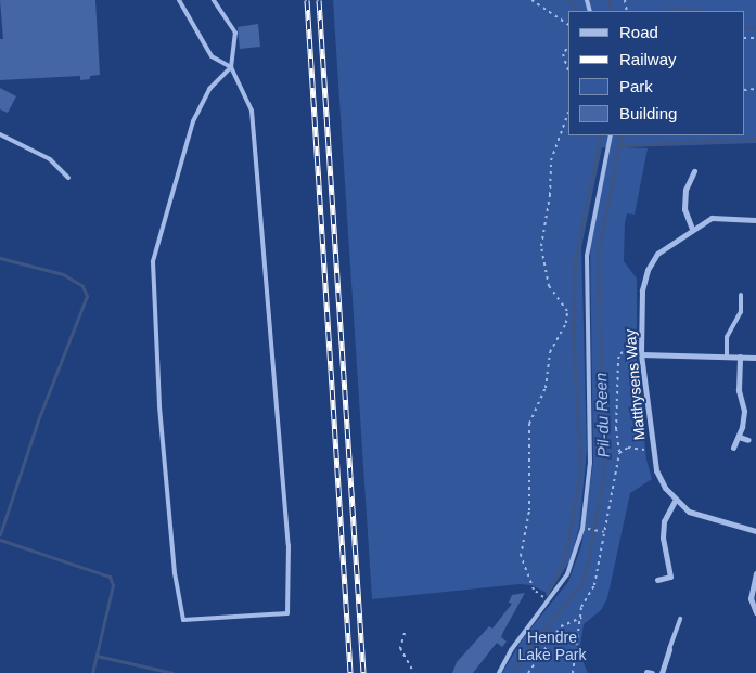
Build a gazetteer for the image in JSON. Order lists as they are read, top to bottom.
{
  "streets": {
    "street": ["Matthysens Way"]
  },
  "water": ["Pil-du Reen"],
  "parks": ["Hendre Lake Park"],
  "legend": [
    "Road",
    "Railway",
    "Park",
    "Building"
  ]
}
